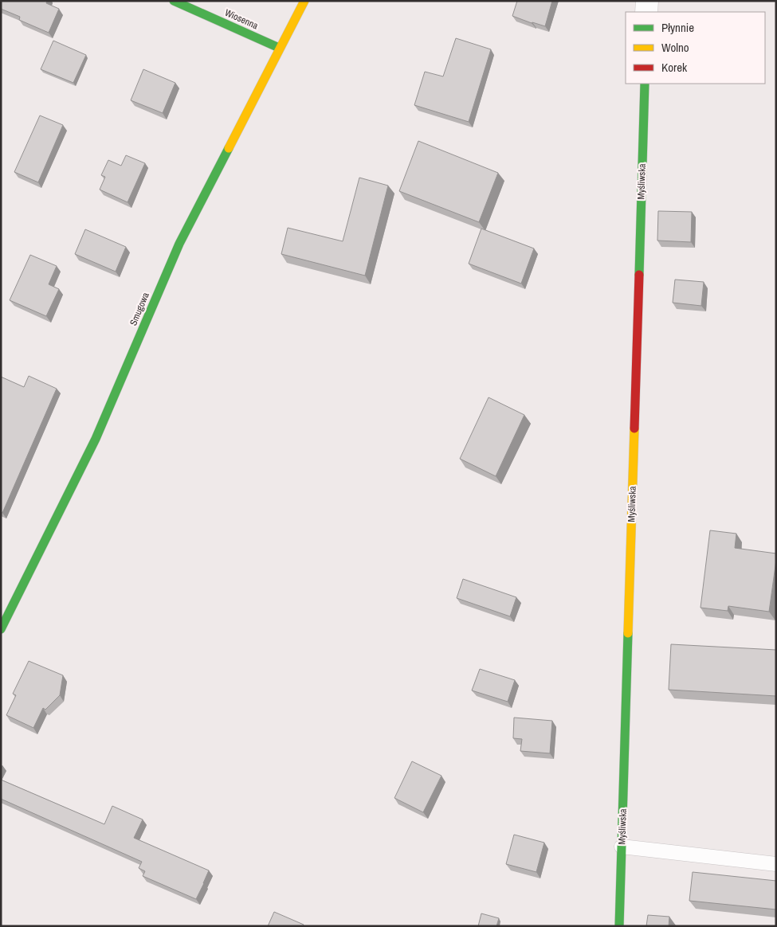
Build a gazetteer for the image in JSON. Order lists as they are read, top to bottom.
{
  "streets": {
    "street": ["Wiosenna", "Myśliwska", "Smugowa"]
  },
  "crossings": [
    ["Wiosenna", "Smugowa"]
  ],
  "legend": ["Płynnie", "Wolno", "Korek"]
}
